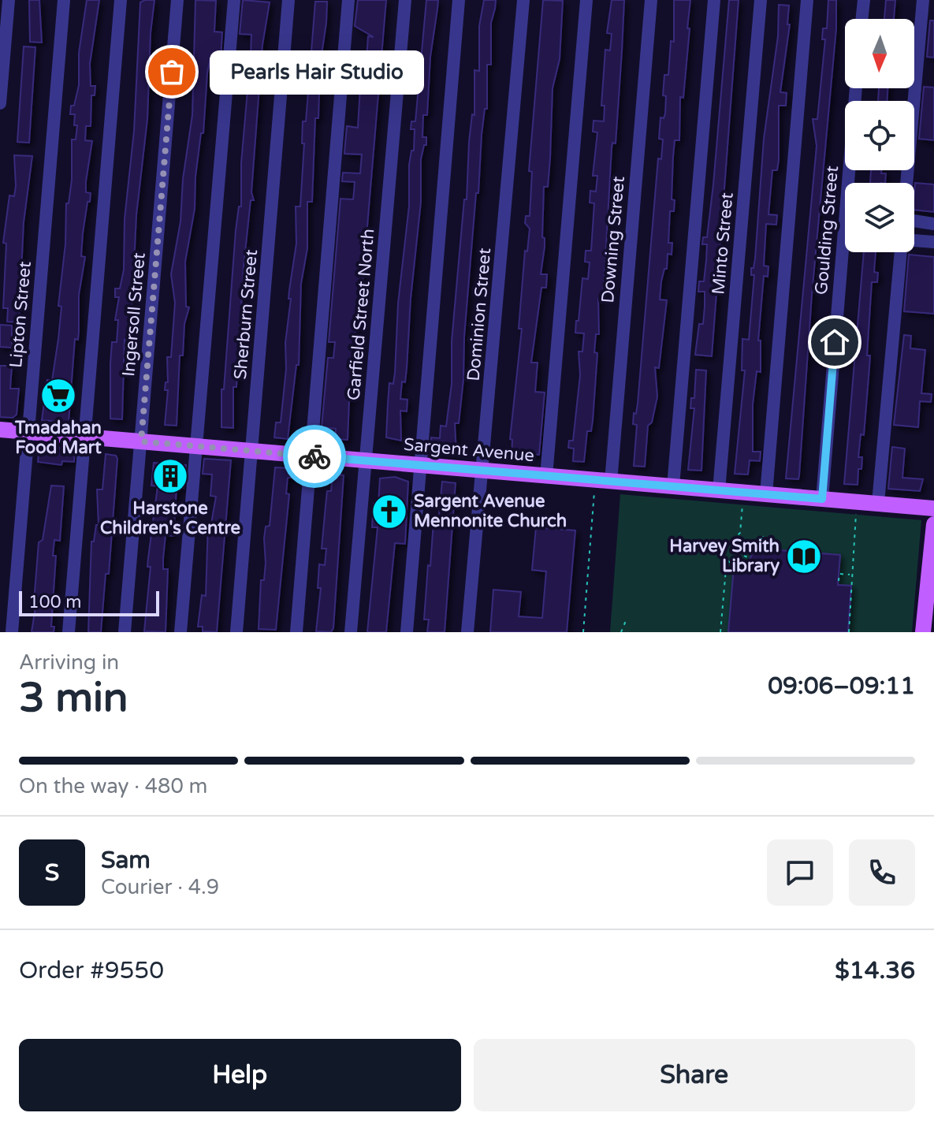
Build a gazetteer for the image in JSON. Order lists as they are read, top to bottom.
{
  "streets": {
    "main road": ["Sargent Avenue"],
    "street": [
      "Goulding Street",
      "Downing Street",
      "Minto Street",
      "Lipton Street",
      "Ingersoll Street",
      "Sherburn Street",
      "Garfield Street North",
      "Dominion Street"
    ]
  },
  "crossings": [
    ["Goulding Street", "Sargent Avenue"],
    ["Downing Street", "Sargent Avenue"],
    ["Minto Street", "Sargent Avenue"],
    ["Lipton Street", "Sargent Avenue"],
    ["Ingersoll Street", "Sargent Avenue"],
    ["Sherburn Street", "Sargent Avenue"],
    ["Garfield Street North", "Sargent Avenue"],
    ["Dominion Street", "Sargent Avenue"]
  ],
  "places": {
    "other": ["Pearls Hair Studio"],
    "supermarket": ["Tmadahan Food Mart"],
    "building": ["Harstone Children's Centre"],
    "church": ["Sargent Avenue Mennonite Church"],
    "library": ["Harvey Smith Library"]
  },
  "scale_bar": "100 m",
  "north": "bottom",
  "page": {
    "bubble": "Pearls Hair Studio",
    "scale": "100 m",
    "heading": ["3 min", "Arriving in", "09:06–09:11"],
    "panel": [
      "Sam",
      "Courier · 4.9",
      "Order #9550",
      "$14.36"
    ],
    "bar": "On the way · 480 m",
    "round": "S",
    "buttons": ["Help", "Share"]
  }
}
